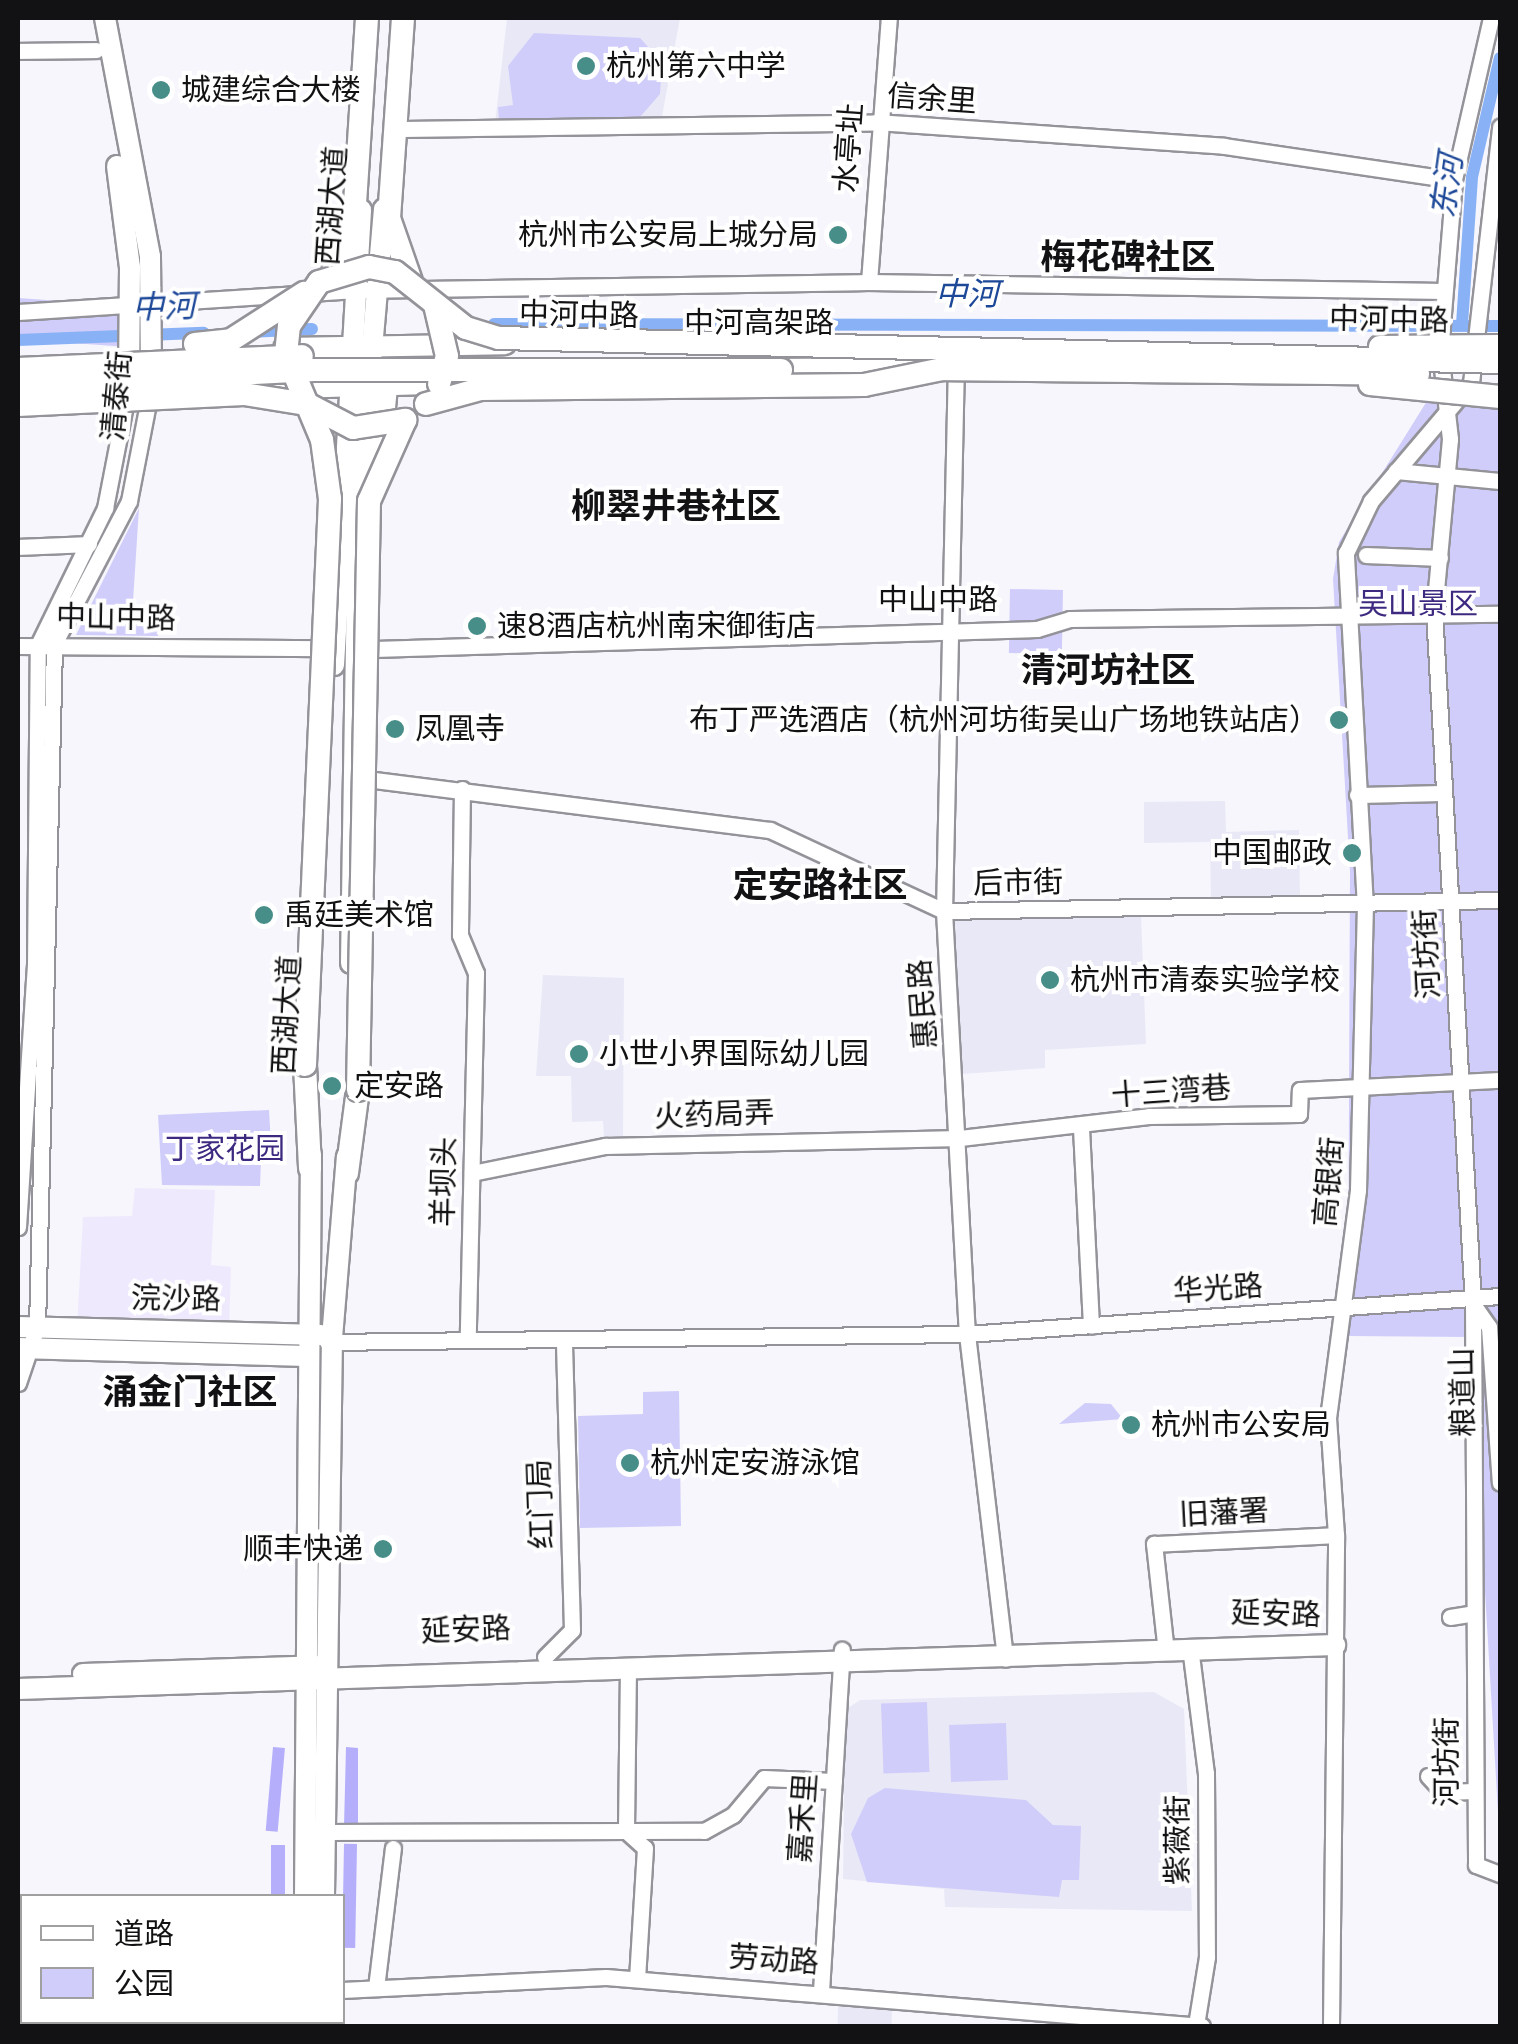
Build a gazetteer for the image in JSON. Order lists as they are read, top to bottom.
{
  "streets": {
    "highway": ["中河高架路"],
    "main road": [
      "西湖大道",
      "中河中路",
      "清泰街",
      "浣沙路",
      "延安路"
    ],
    "street": [
      "信余里",
      "水亭址",
      "中山中路",
      "后市街",
      "河坊街",
      "惠民路",
      "十三湾巷",
      "火药局弄",
      "羊坝头",
      "高银街",
      "华光路",
      "粮道山",
      "红门局",
      "旧藩署",
      "嘉禾里",
      "紫薇街",
      "劳动路"
    ]
  },
  "crossings": [
    ["信余里", "水亭址"],
    ["信余里", "河坊街"],
    ["水亭址", "中河中路"],
    ["西湖大道", "中河中路"],
    ["西湖大道", "中山中路"],
    ["西湖大道", "浣沙路"],
    ["西湖大道", "延安路"],
    ["中河中路", "中河高架路"],
    ["中河中路", "清泰街"],
    ["中河中路", "河坊街"],
    ["中河中路", "惠民路"],
    ["中河中路", "高银街"],
    ["中河高架路", "惠民路"],
    ["清泰街", "中山中路"],
    ["中山中路", "河坊街"],
    ["中山中路", "惠民路"],
    ["中山中路", "高银街"],
    ["后市街", "河坊街"],
    ["后市街", "惠民路"],
    ["后市街", "羊坝头"],
    ["后市街", "高银街"],
    ["河坊街", "高银街"],
    ["河坊街", "华光路"],
    ["河坊街", "粮道山"],
    ["惠民路", "十三湾巷"],
    ["惠民路", "火药局弄"],
    ["惠民路", "华光路"],
    ["惠民路", "延安路"],
    ["十三湾巷", "火药局弄"],
    ["十三湾巷", "高银街"],
    ["火药局弄", "羊坝头"],
    ["高银街", "华光路"],
    ["高银街", "旧藩署"],
    ["高银街", "延安路"],
    ["华光路", "粮道山"],
    ["红门局", "延安路"],
    ["旧藩署", "延安路"],
    ["延安路", "嘉禾里"],
    ["延安路", "紫薇街"],
    ["嘉禾里", "劳动路"],
    ["紫薇街", "劳动路"]
  ],
  "districts": [
    "梅花碑社区",
    "柳翠井巷社区",
    "清河坊社区",
    "定安路社区",
    "涌金门社区"
  ],
  "water": ["东河", "中河"],
  "parks": ["吴山景区", "丁家花园"],
  "places": [
    "杭州第六中学",
    "城建综合大楼",
    "杭州市公安局上城分局",
    "速8酒店杭州南宋御街店",
    "布丁严选酒店（杭州河坊街吴山广场地铁站店）",
    "凤凰寺",
    "中国邮政",
    "禹廷美术馆",
    "杭州市清泰实验学校",
    "小世小界国际幼儿园",
    "定安路",
    "杭州市公安局",
    "杭州定安游泳馆",
    "顺丰快递"
  ],
  "legend": ["道路", "公园"]
}
